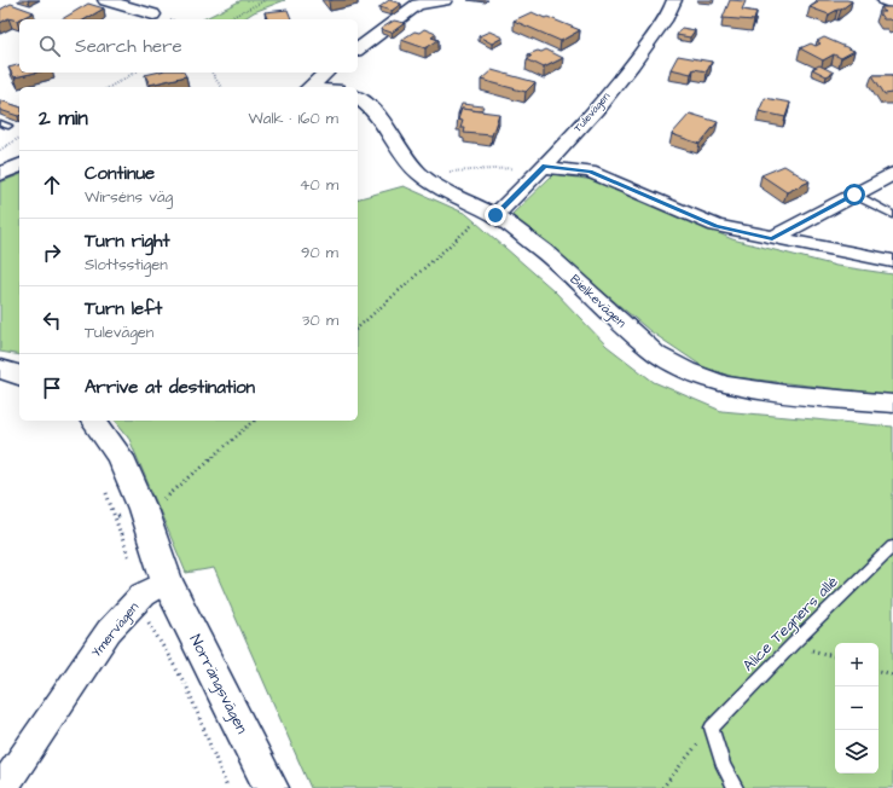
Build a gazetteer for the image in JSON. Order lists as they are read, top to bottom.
{
  "streets": {
    "street": [
      "Tulevägen",
      "Bielkevägen",
      "Ymervägen",
      "Norrängsvägen"
    ],
    "lane": ["Alice Tegners allé"]
  },
  "crossings": [
    ["Tulevägen", "Bielkevägen"],
    ["Ymervägen", "Norrängsvägen"]
  ],
  "page": {
    "search": "Search here",
    "heading": ["2 min", "Walk · 160 m"],
    "list": [
      ["Continue", "Wirséns väg", "40 m"],
      ["Turn right", "Slottsstigen", "90 m"],
      ["Turn left", "Tulevägen", "30 m"],
      "Arrive at destination"
    ],
    "map_buttons": ["+", "−"]
  }
}
